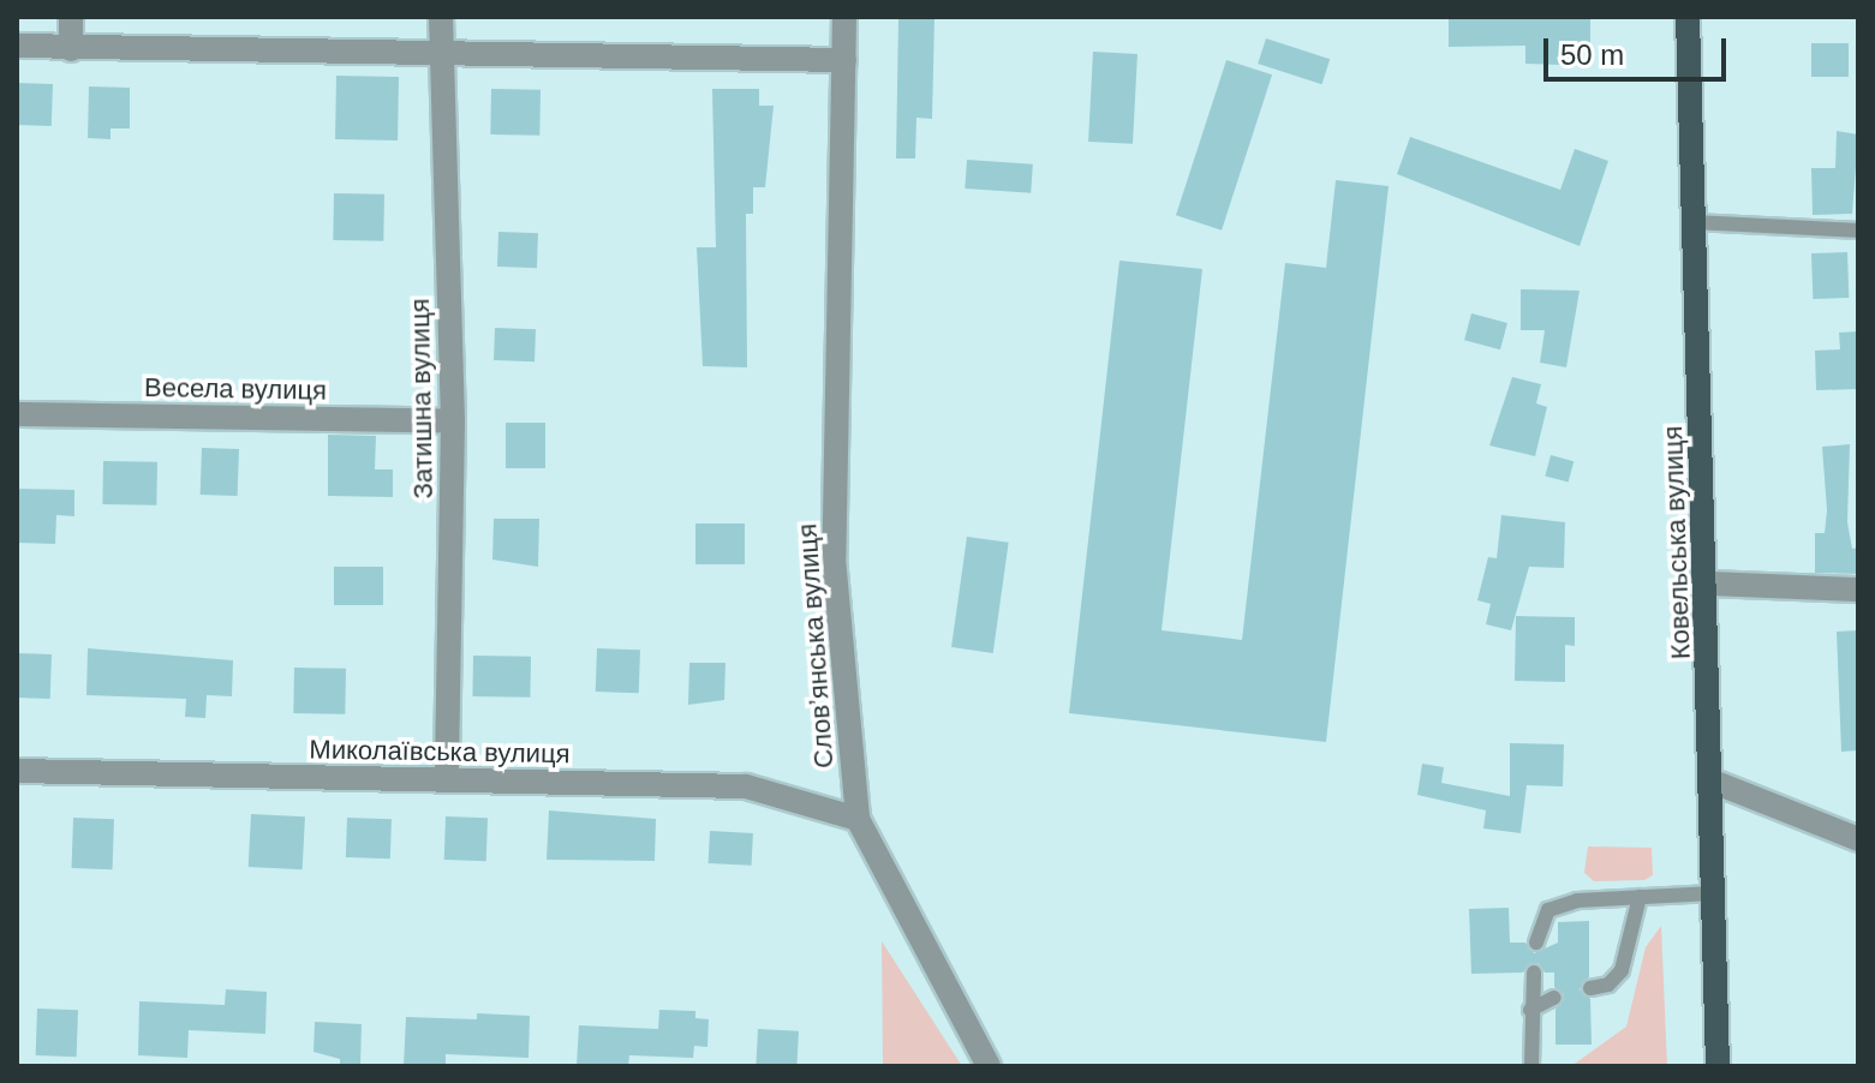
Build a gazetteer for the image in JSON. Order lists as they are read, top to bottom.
{
  "streets": {
    "main road": ["Ковельська вулиця"],
    "street": [
      "Весела вулиця",
      "Затишна вулиця",
      "Словʼянська вулиця",
      "Миколаївська вулиця"
    ]
  },
  "crossings": [
    ["Весела вулиця", "Затишна вулиця"],
    ["Затишна вулиця", "Миколаївська вулиця"],
    ["Словʼянська вулиця", "Миколаївська вулиця"]
  ],
  "scale_bar": "50 m"
}
